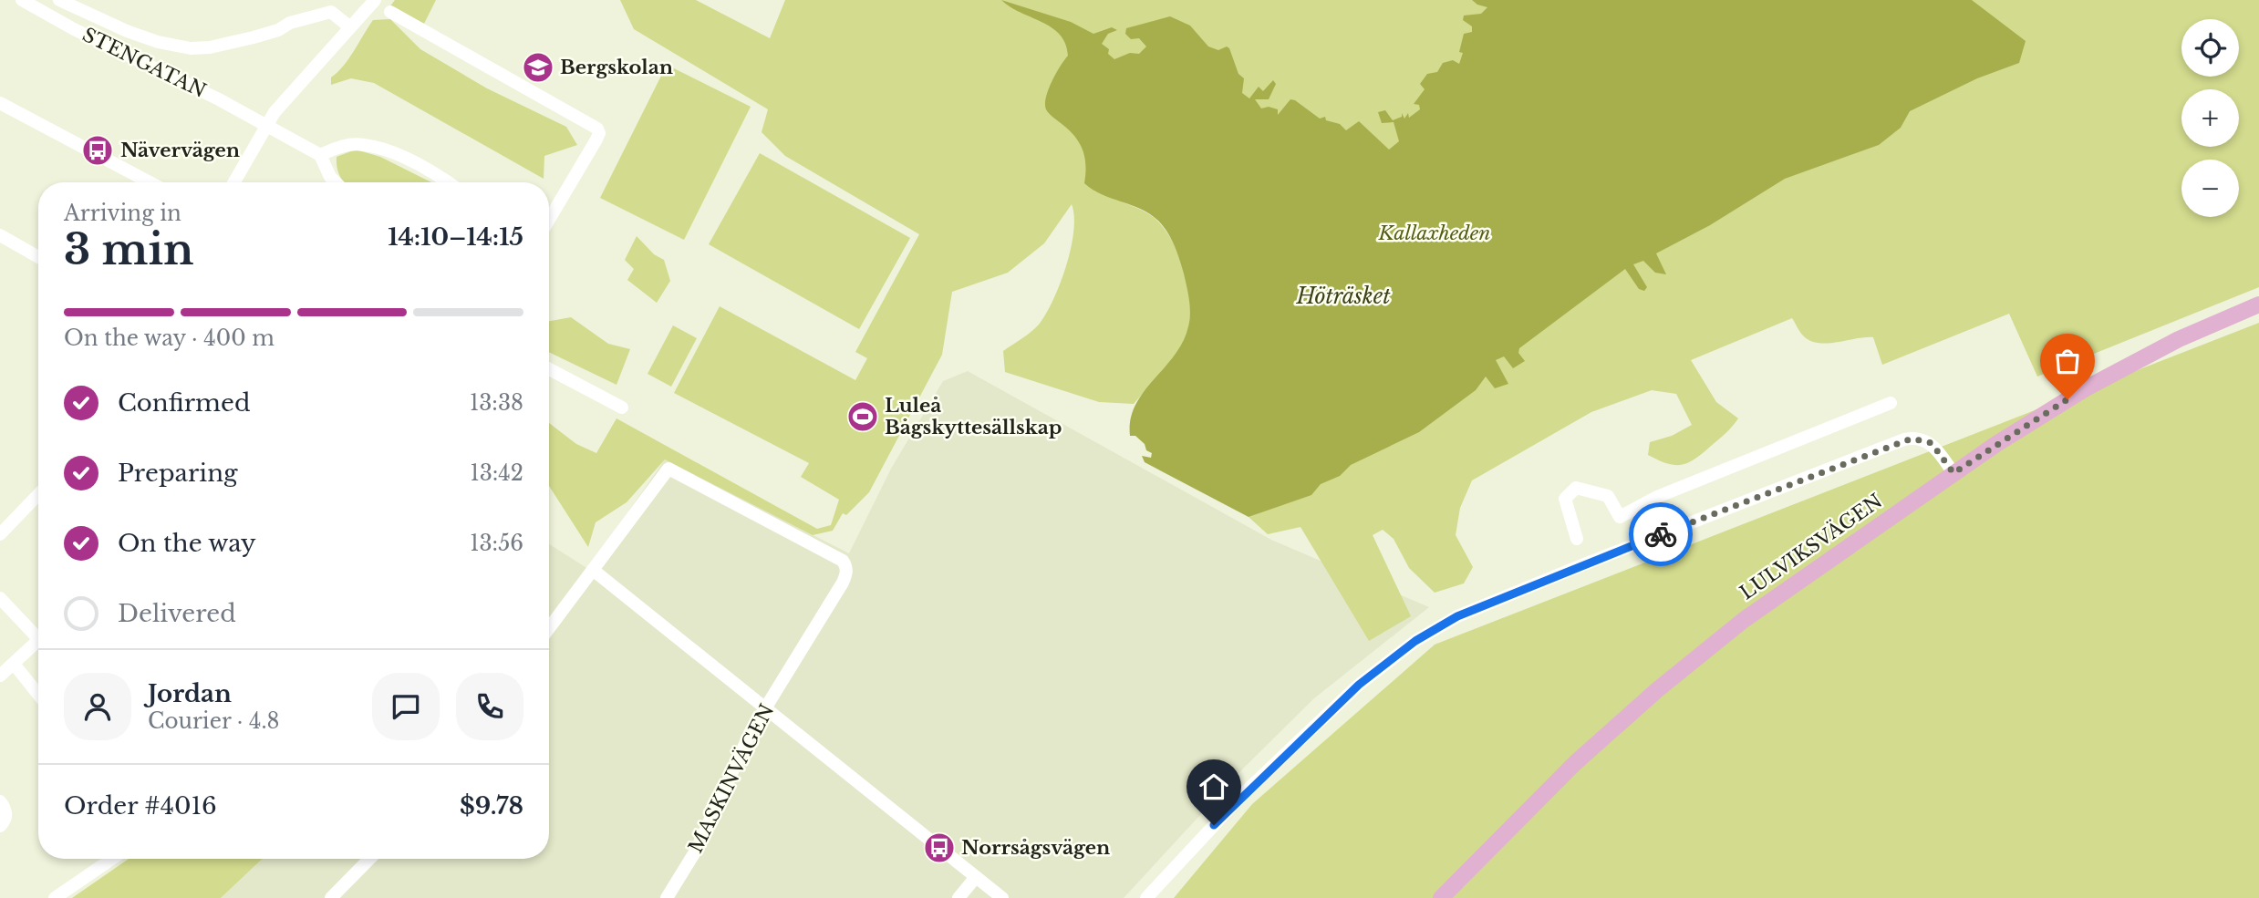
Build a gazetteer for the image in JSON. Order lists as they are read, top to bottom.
{
  "streets": {
    "main road": ["LULVIKSVÄGEN"],
    "street": ["STENGATAN", "MASKINVÄGEN"]
  },
  "water": ["Höträsket"],
  "parks": ["Kallaxheden"],
  "places": {
    "school or university": ["Bergskolan"],
    "bus stop": ["Nävervägen", "Norrsågsvägen"],
    "sports": ["Luleå Bågskyttesällskap"]
  },
  "page": {
    "map_buttons": ["+", "−"],
    "heading": ["3 min", "Arriving in", "14:10–14:15"],
    "panel": [
      "Jordan",
      "Courier · 4.8",
      "Order #4016",
      "$9.78"
    ],
    "bar": "On the way · 400 m",
    "list": [
      ["Confirmed", "13:38"],
      ["Preparing", "13:42"],
      ["On the way", "13:56"],
      "Delivered"
    ]
  }
}
